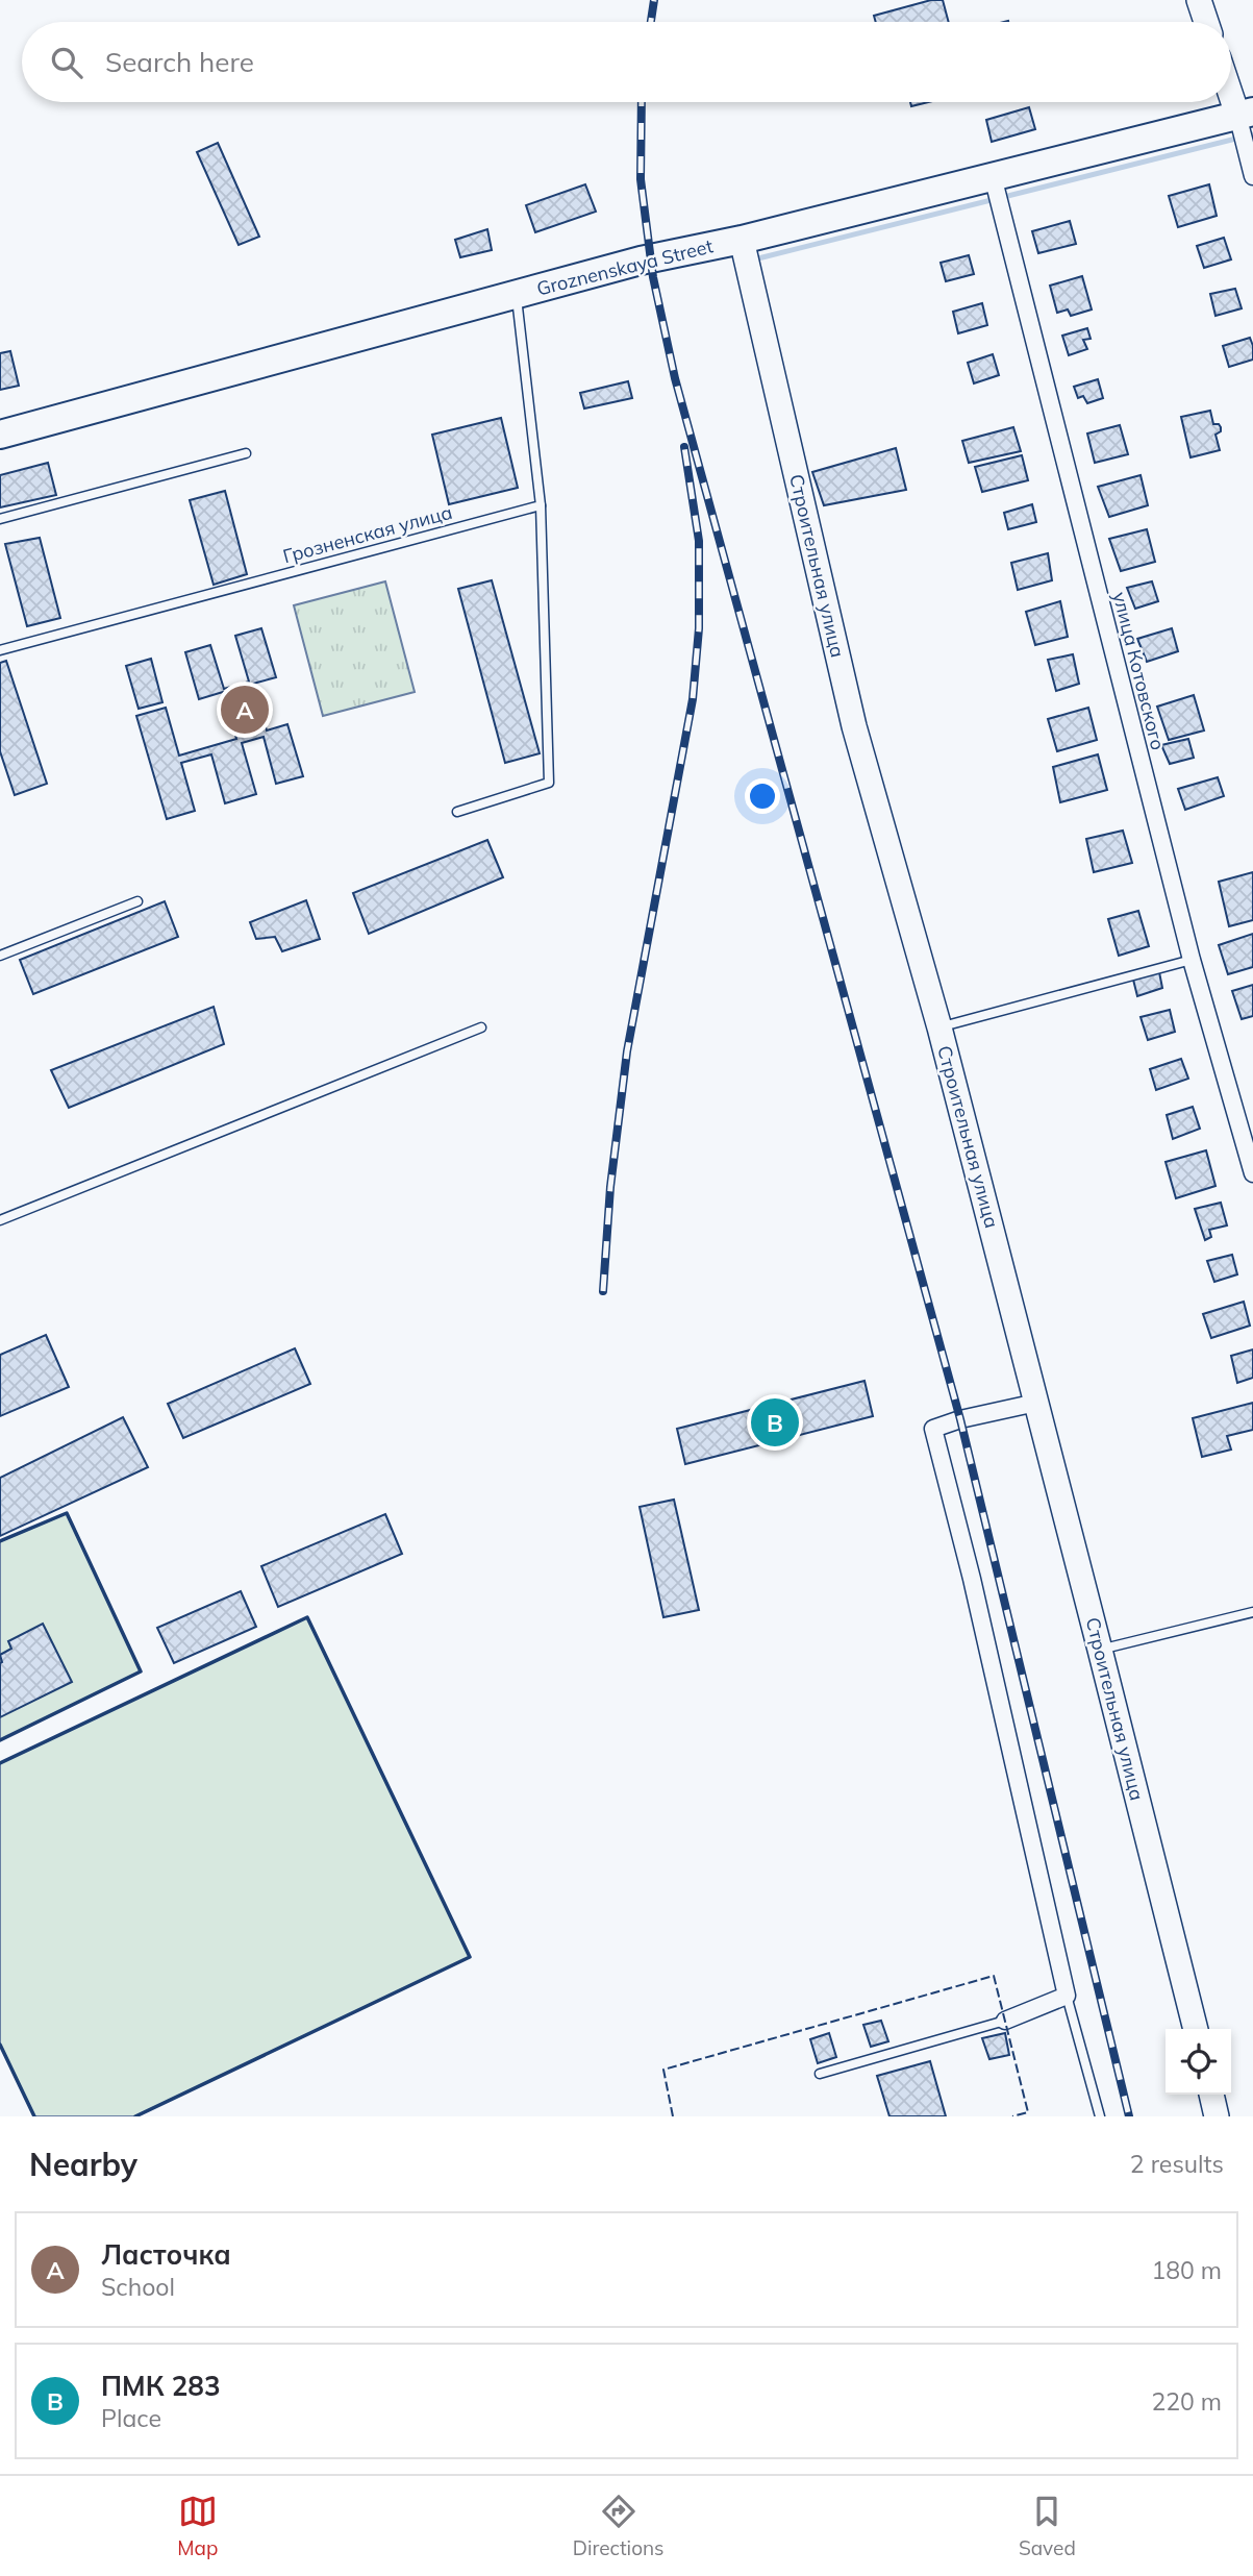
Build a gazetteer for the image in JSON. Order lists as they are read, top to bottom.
{
  "streets": {
    "main road": ["Groznenskaya Street"],
    "street": ["Строительная улица", "улица Котовского"],
    "lane": ["Грозненская улица"]
  },
  "crossings": [
    ["Groznenskaya Street", "Строительная улица"],
    ["Groznenskaya Street", "улица Котовского"]
  ],
  "page": {
    "search": "Search here",
    "pins": ["A", "B"],
    "heading": ["Nearby", "2 results"],
    "list": [
      {
        "mark": "A",
        "name": "Ласточка",
        "note": "School",
        "value": "180 m"
      },
      {
        "mark": "B",
        "name": "ПМК 283",
        "note": "Place",
        "value": "220 m"
      }
    ],
    "nav": ["Map", "Directions", "Saved"]
  }
}
